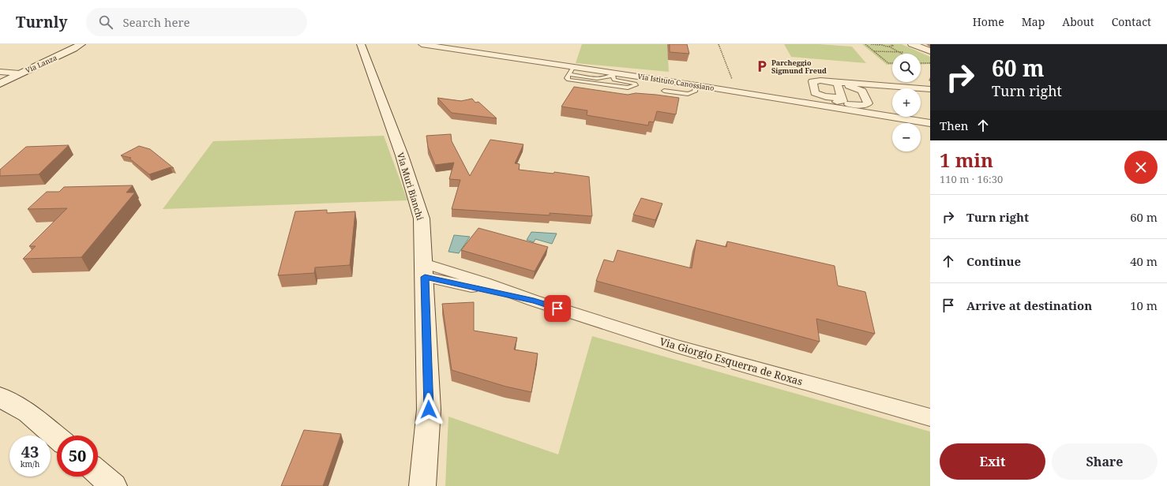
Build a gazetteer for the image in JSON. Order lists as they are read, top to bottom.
{
  "streets": {
    "main road": ["Via Lanza", "Via Muri Bianchi"],
    "street": ["Via Istituto Canossiano", "Via Giorgio Esquerra de Roxas"]
  },
  "crossings": [
    ["Via Muri Bianchi", "Via Giorgio Esquerra de Roxas"]
  ],
  "places": {
    "parking": ["Parcheggio Sigmund Freud"]
  },
  "page": {
    "header": "Turnly",
    "search": "Search here",
    "nav": [
      "Home",
      "Map",
      "About",
      "Contact"
    ],
    "turn": ["60 m", "Turn right"],
    "map_buttons": ["+", "−"],
    "then": "Then",
    "heading": ["1 min", "110 m · 16:30"],
    "list": [
      {
        "name": "Turn right",
        "value": "60 m"
      },
      {
        "name": "Continue",
        "value": "40 m"
      },
      {
        "name": "Arrive at destination",
        "value": "10 m"
      }
    ],
    "speed": "43 km/h",
    "limit": "50",
    "buttons": ["Exit", "Share"]
  }
}
